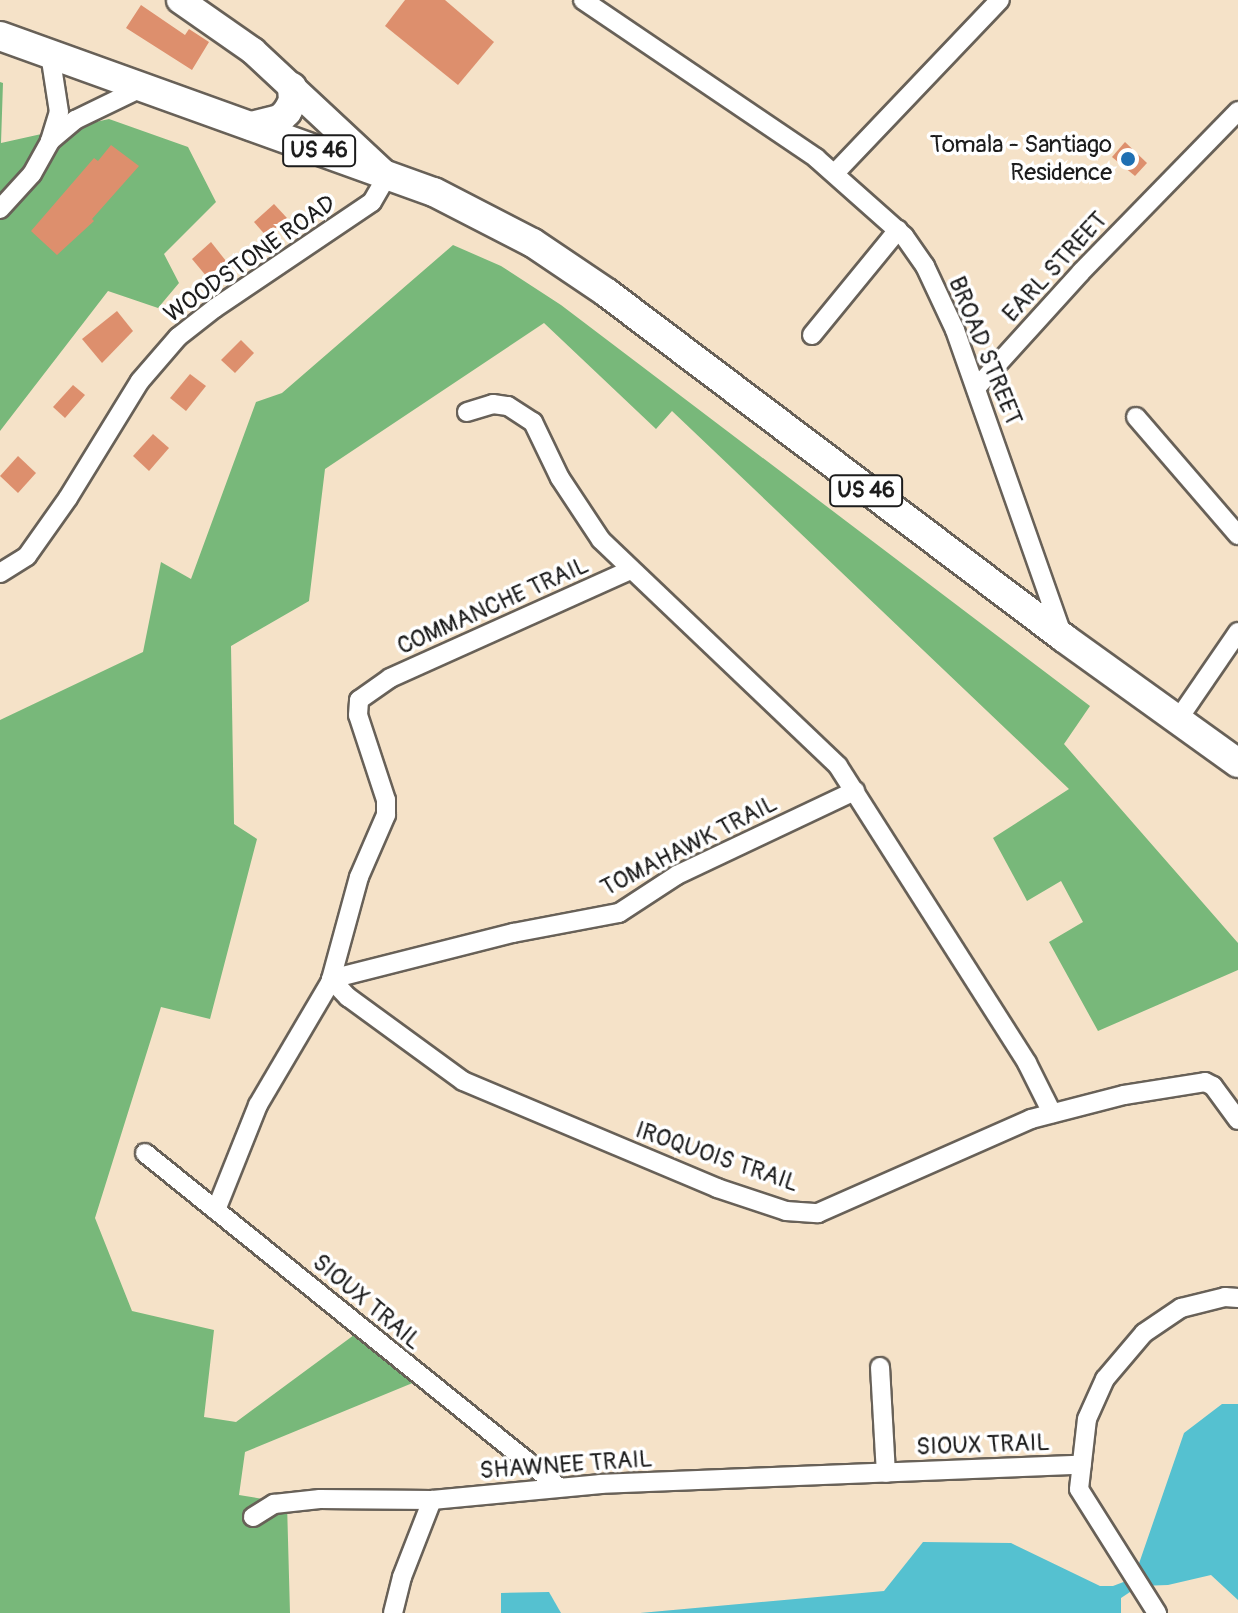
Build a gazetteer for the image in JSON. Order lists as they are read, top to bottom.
{
  "streets": {
    "main road": ["US 46"],
    "street": [
      "WOODSTONE ROAD",
      "EARL STREET",
      "BROAD STREET",
      "COMMANCHE TRAIL",
      "TOMAHAWK TRAIL",
      "IROQUOIS TRAIL",
      "SIOUX TRAIL",
      "SHAWNEE TRAIL"
    ]
  },
  "crossings": [
    ["US 46", "WOODSTONE ROAD"],
    ["US 46", "BROAD STREET"],
    ["EARL STREET", "BROAD STREET"],
    ["COMMANCHE TRAIL", "TOMAHAWK TRAIL"],
    ["COMMANCHE TRAIL", "IROQUOIS TRAIL"],
    ["TOMAHAWK TRAIL", "IROQUOIS TRAIL"],
    ["SIOUX TRAIL", "SHAWNEE TRAIL"]
  ],
  "places": ["Tomala - Santiago Residence"]
}
